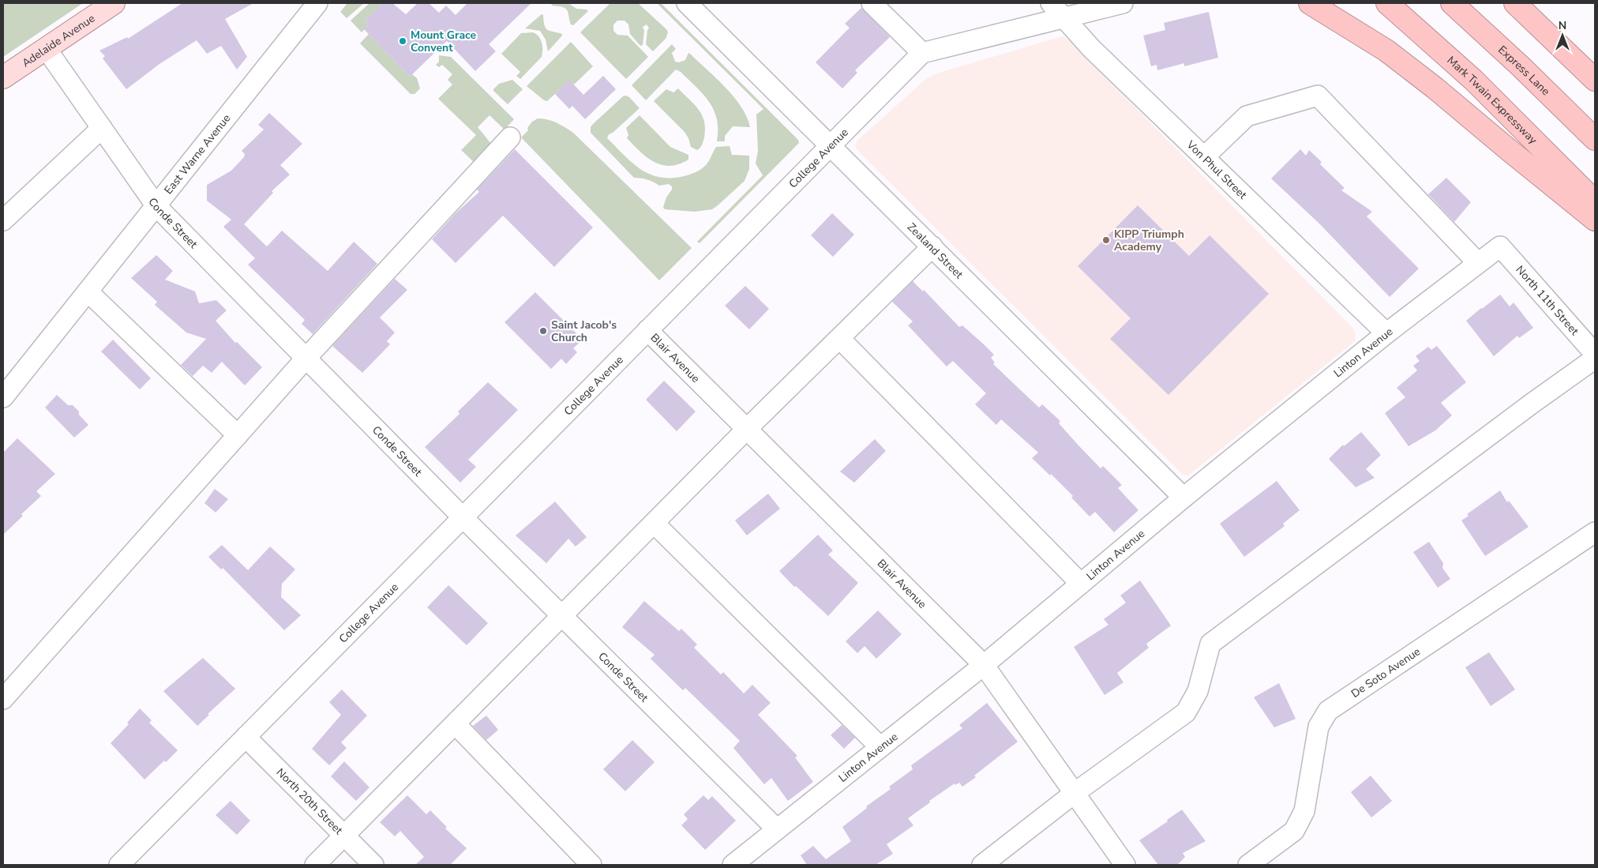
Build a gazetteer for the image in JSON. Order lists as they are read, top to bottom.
{
  "streets": {
    "highway": ["Express Lane", "Mark Twain Expressway"],
    "main road": ["Adelaide Avenue"],
    "street": [
      "East Warne Avenue",
      "College Avenue",
      "Von Phul Street",
      "Conde Street",
      "Zealand Street",
      "North 11th Street",
      "Linton Avenue",
      "Blair Avenue",
      "De Soto Avenue",
      "North 20th Street"
    ]
  },
  "crossings": [
    ["Adelaide Avenue", "Conde Street"],
    ["East Warne Avenue", "Conde Street"],
    ["College Avenue", "Conde Street"],
    ["College Avenue", "Zealand Street"],
    ["College Avenue", "Blair Avenue"],
    ["College Avenue", "North 20th Street"],
    ["Von Phul Street", "Linton Avenue"],
    ["Conde Street", "Linton Avenue"],
    ["Zealand Street", "Linton Avenue"],
    ["North 11th Street", "Linton Avenue"],
    ["Linton Avenue", "Blair Avenue"]
  ],
  "places": ["Mount Grace Convent", "KIPP Triumph Academy", "Saint Jacob's Church"],
  "north": "top"
}
